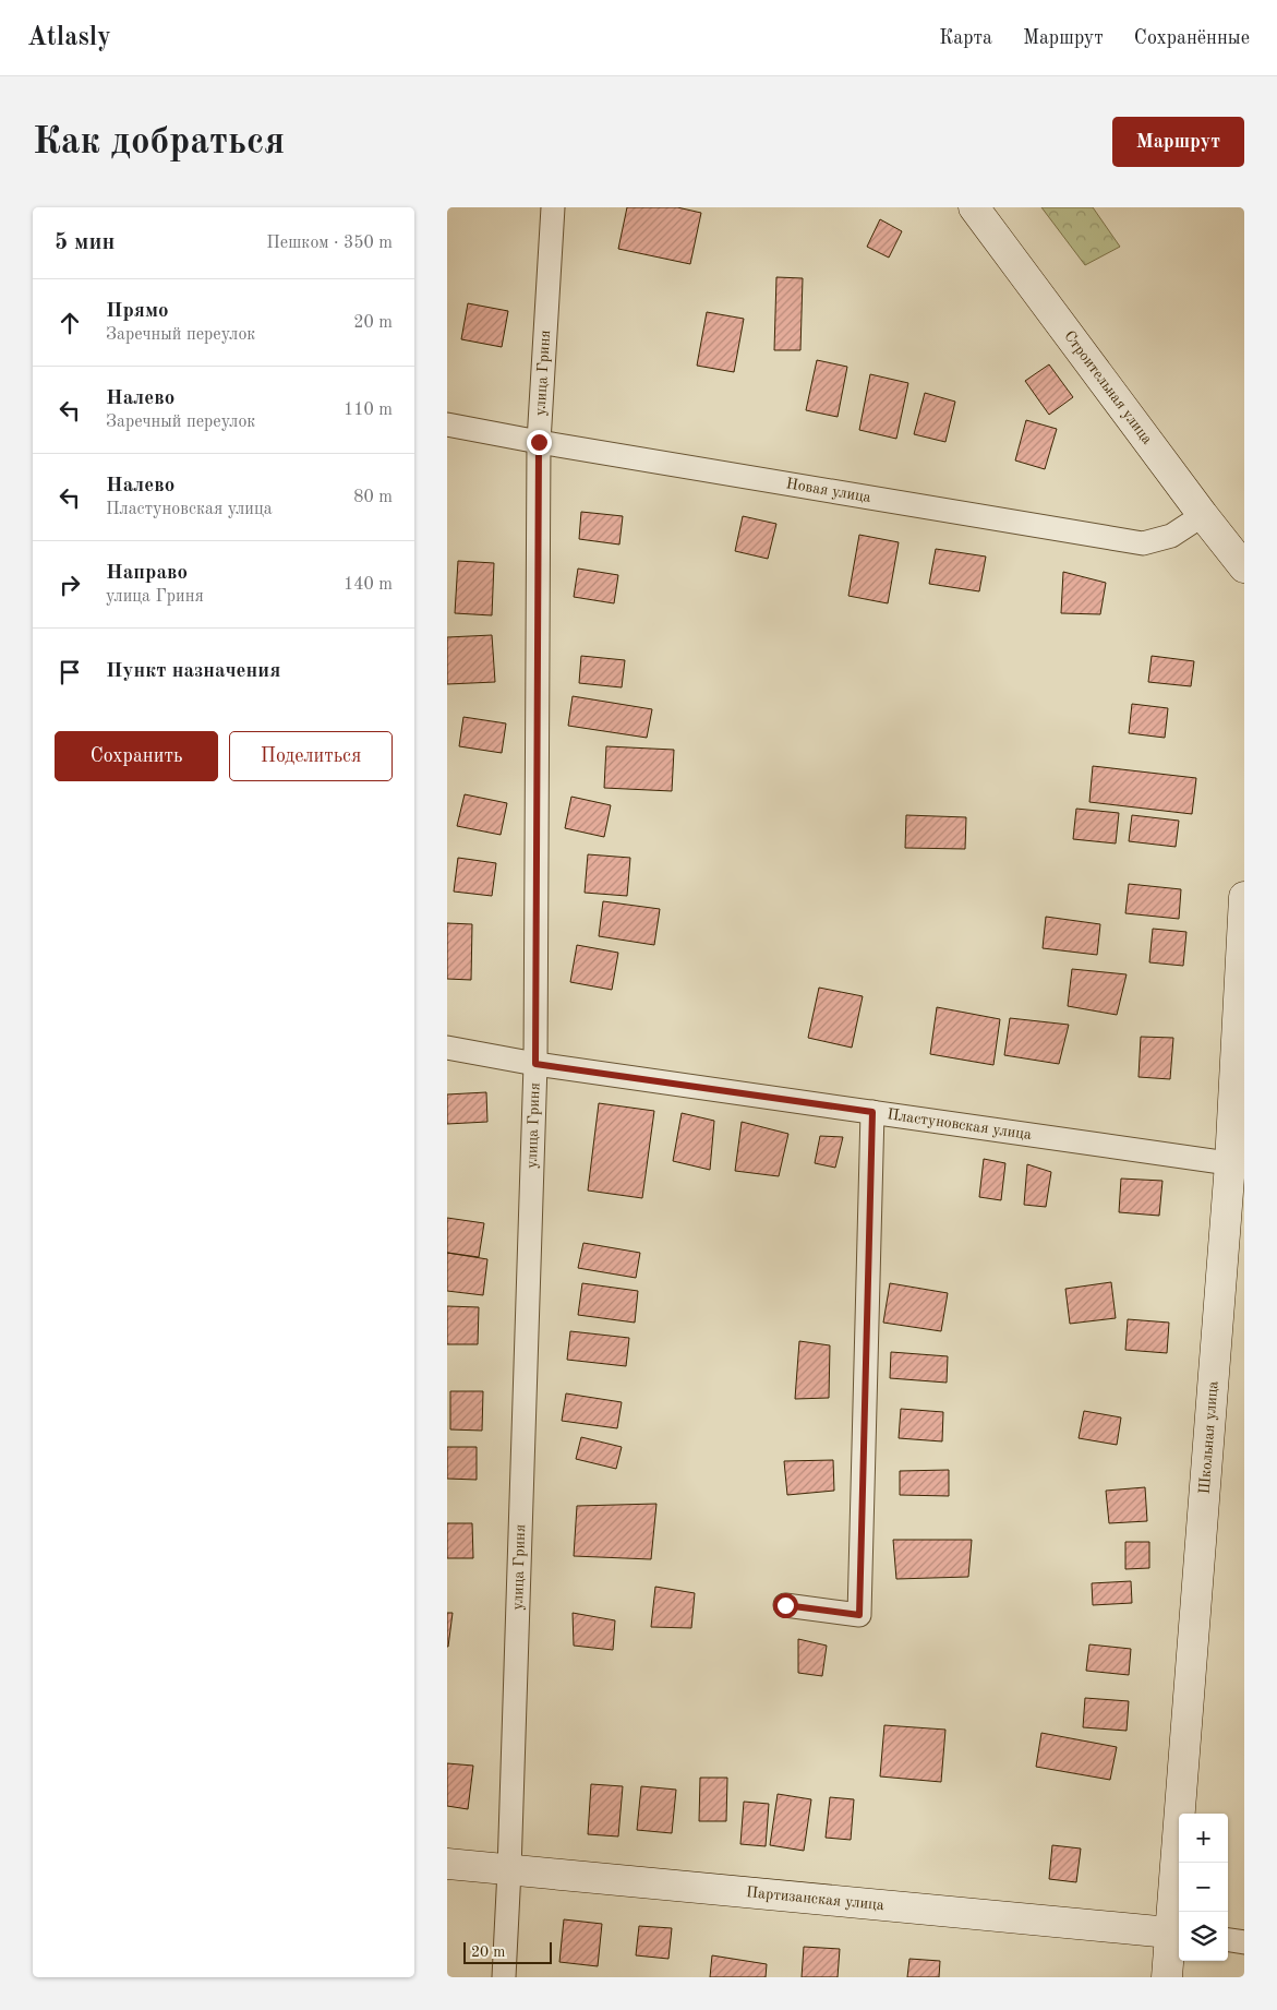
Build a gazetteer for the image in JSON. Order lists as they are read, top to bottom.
{
  "streets": {
    "street": [
      "улица Гриня",
      "Строительная улица",
      "Новая улица",
      "Пластуновская улица",
      "Школьная улица",
      "Партизанская улица"
    ]
  },
  "crossings": [
    ["улица Гриня", "Новая улица"],
    ["улица Гриня", "Пластуновская улица"],
    ["улица Гриня", "Партизанская улица"],
    ["Строительная улица", "Новая улица"],
    ["Пластуновская улица", "Школьная улица"],
    ["Школьная улица", "Партизанская улица"]
  ],
  "scale_bar": "20 m",
  "page": {
    "header": "Atlasly",
    "nav": ["Карта", "Маршрут", "Сохранённые"],
    "buttons": [
      "Маршрут",
      ["Сохранить", "Поделиться"]
    ],
    "title": "Как добраться",
    "heading": ["5 мин", "Пешком · 350 m"],
    "list": [
      ["Прямо", "Заречный переулок", "20 m"],
      ["Налево", "Заречный переулок", "110 m"],
      ["Налево", "Пластуновская улица", "80 m"],
      ["Направо", "улица Гриня", "140 m"],
      "Пункт назначения"
    ],
    "map_buttons": ["+", "−"],
    "scale": "20 m"
  }
}
